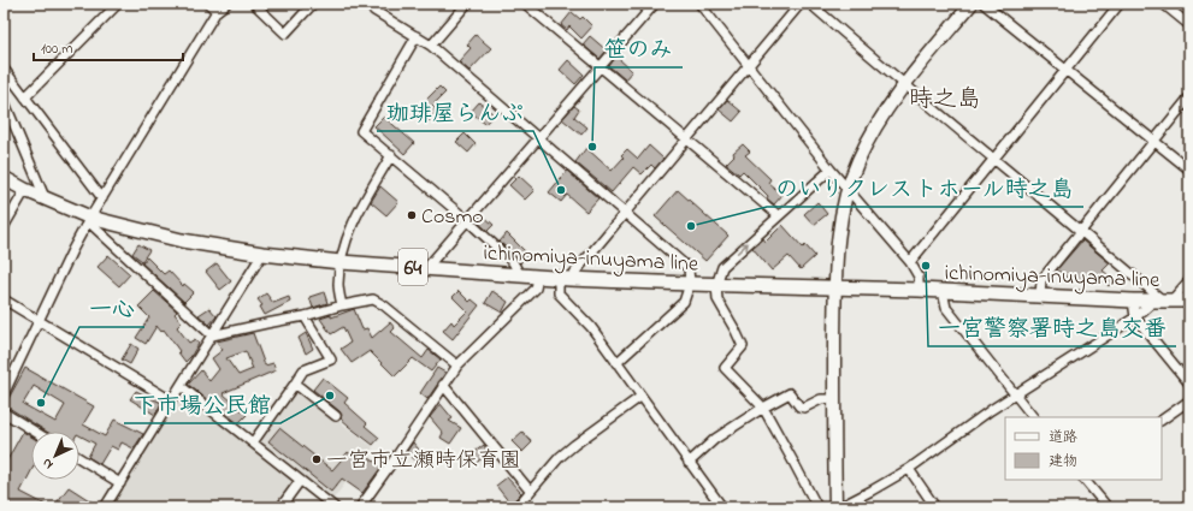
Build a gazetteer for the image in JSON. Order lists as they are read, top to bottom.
{
  "streets": {
    "main road": ["ichinomiya-inuyama line", "64"]
  },
  "districts": ["時之島"],
  "places": [
    "笹のみ",
    "珈琲屋らんぷ",
    "Cosmo",
    "のいりクレストホール時之島",
    "一宮警察署時之島交番",
    "下市場公民館",
    "一心",
    "一宮市立瀬時保育園"
  ],
  "legend": ["道路", "建物"],
  "scale_bar": "100 m",
  "north": "bottom left"
}
